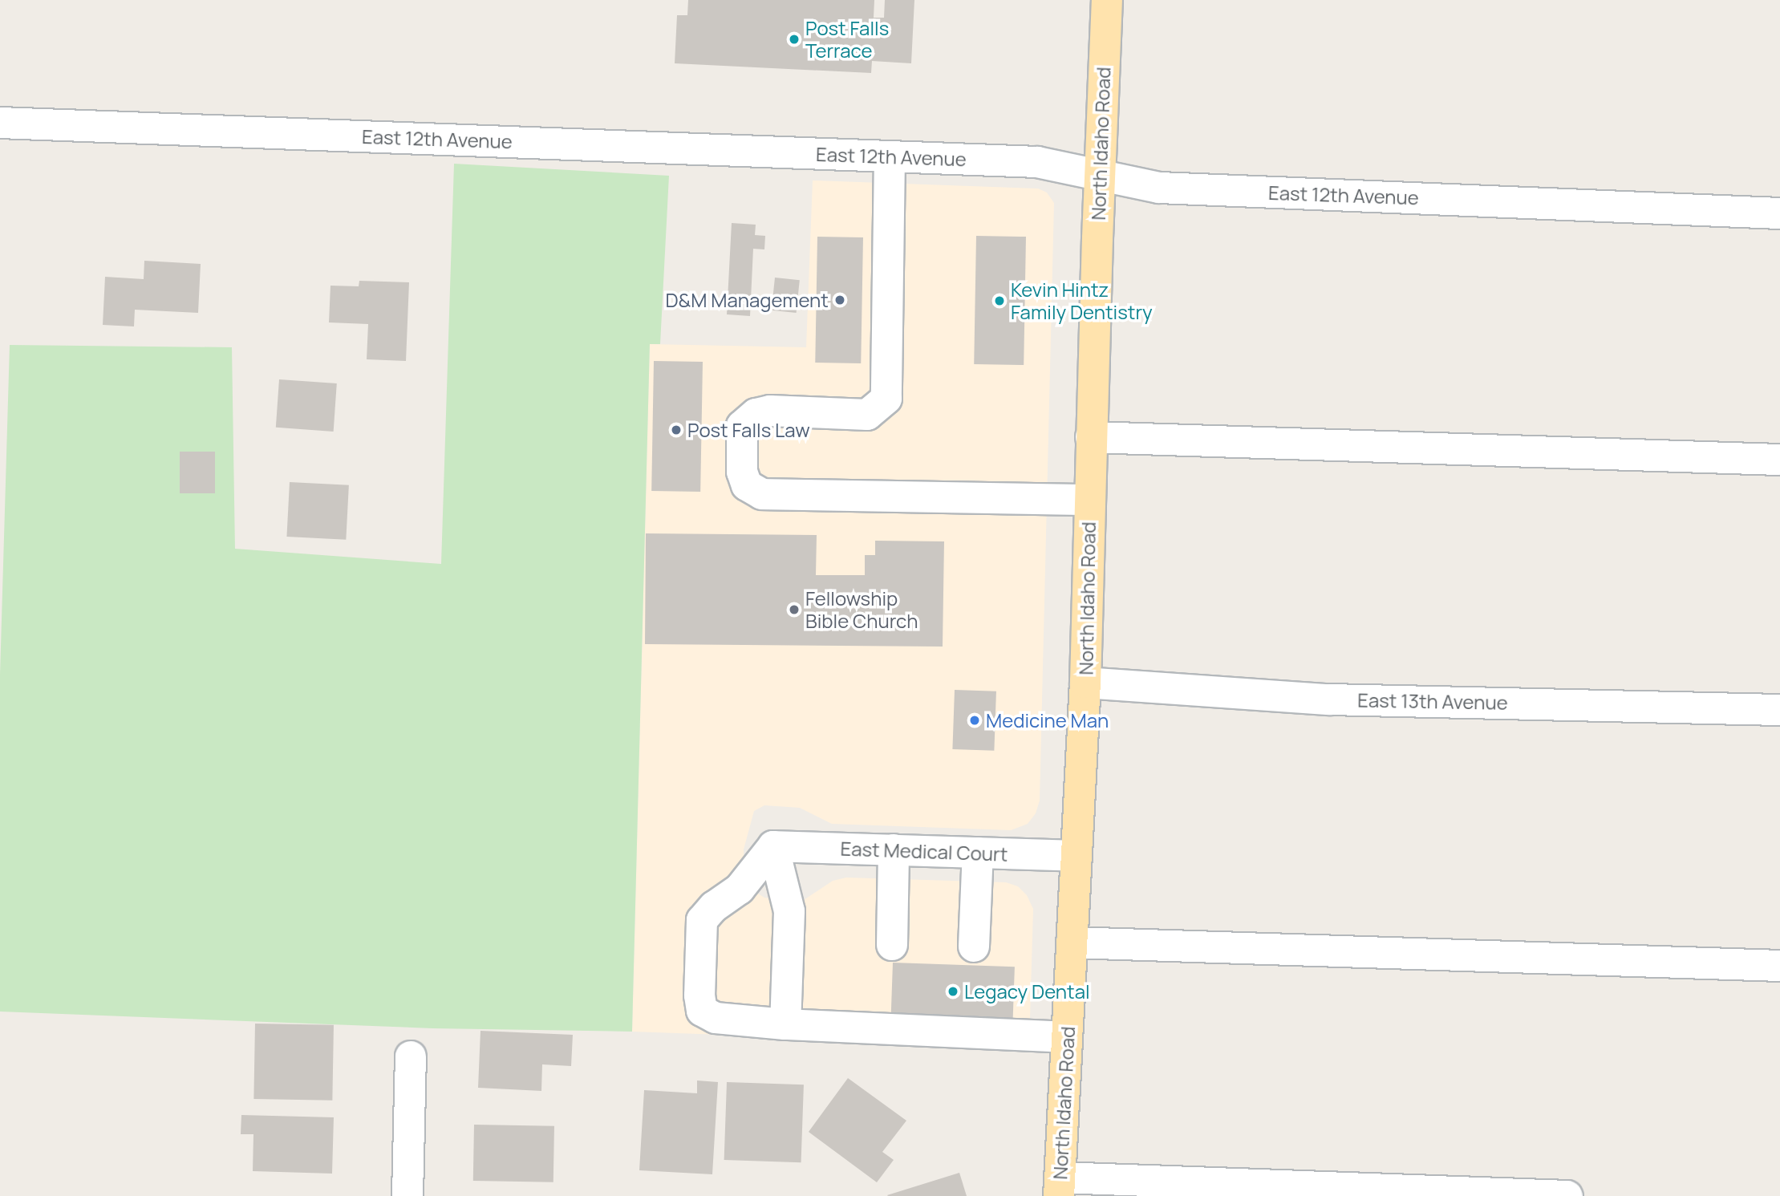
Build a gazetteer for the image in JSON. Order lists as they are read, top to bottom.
{
  "streets": {
    "main road": ["North Idaho Road"],
    "street": ["East 12th Avenue", "East 13th Avenue", "East Medical Court"]
  },
  "crossings": [
    ["East 12th Avenue", "North Idaho Road"],
    ["North Idaho Road", "East 13th Avenue"],
    ["North Idaho Road", "East Medical Court"]
  ],
  "places": [
    "Post Falls Terrace",
    "D&M Management",
    "Kevin Hintz Family Dentistry",
    "Post Falls Law",
    "Fellowship Bible Church",
    "Medicine Man",
    "Legacy Dental"
  ]
}
